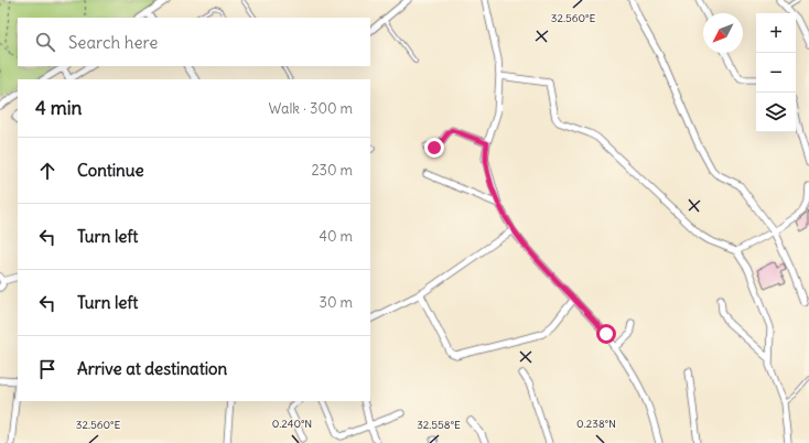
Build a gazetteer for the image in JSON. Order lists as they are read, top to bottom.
{
  "north": "bottom left",
  "page": {
    "map_buttons": ["+", "−"],
    "search": "Search here",
    "heading": ["4 min", "Walk · 300 m"],
    "list": [
      ["Continue", "230 m"],
      ["Turn left", "40 m"],
      ["Turn left", "30 m"],
      "Arrive at destination"
    ]
  },
  "coordinates": [
    "32.560°E",
    "0.240°N",
    "0.238°N",
    "32.558°E"
  ]
}
